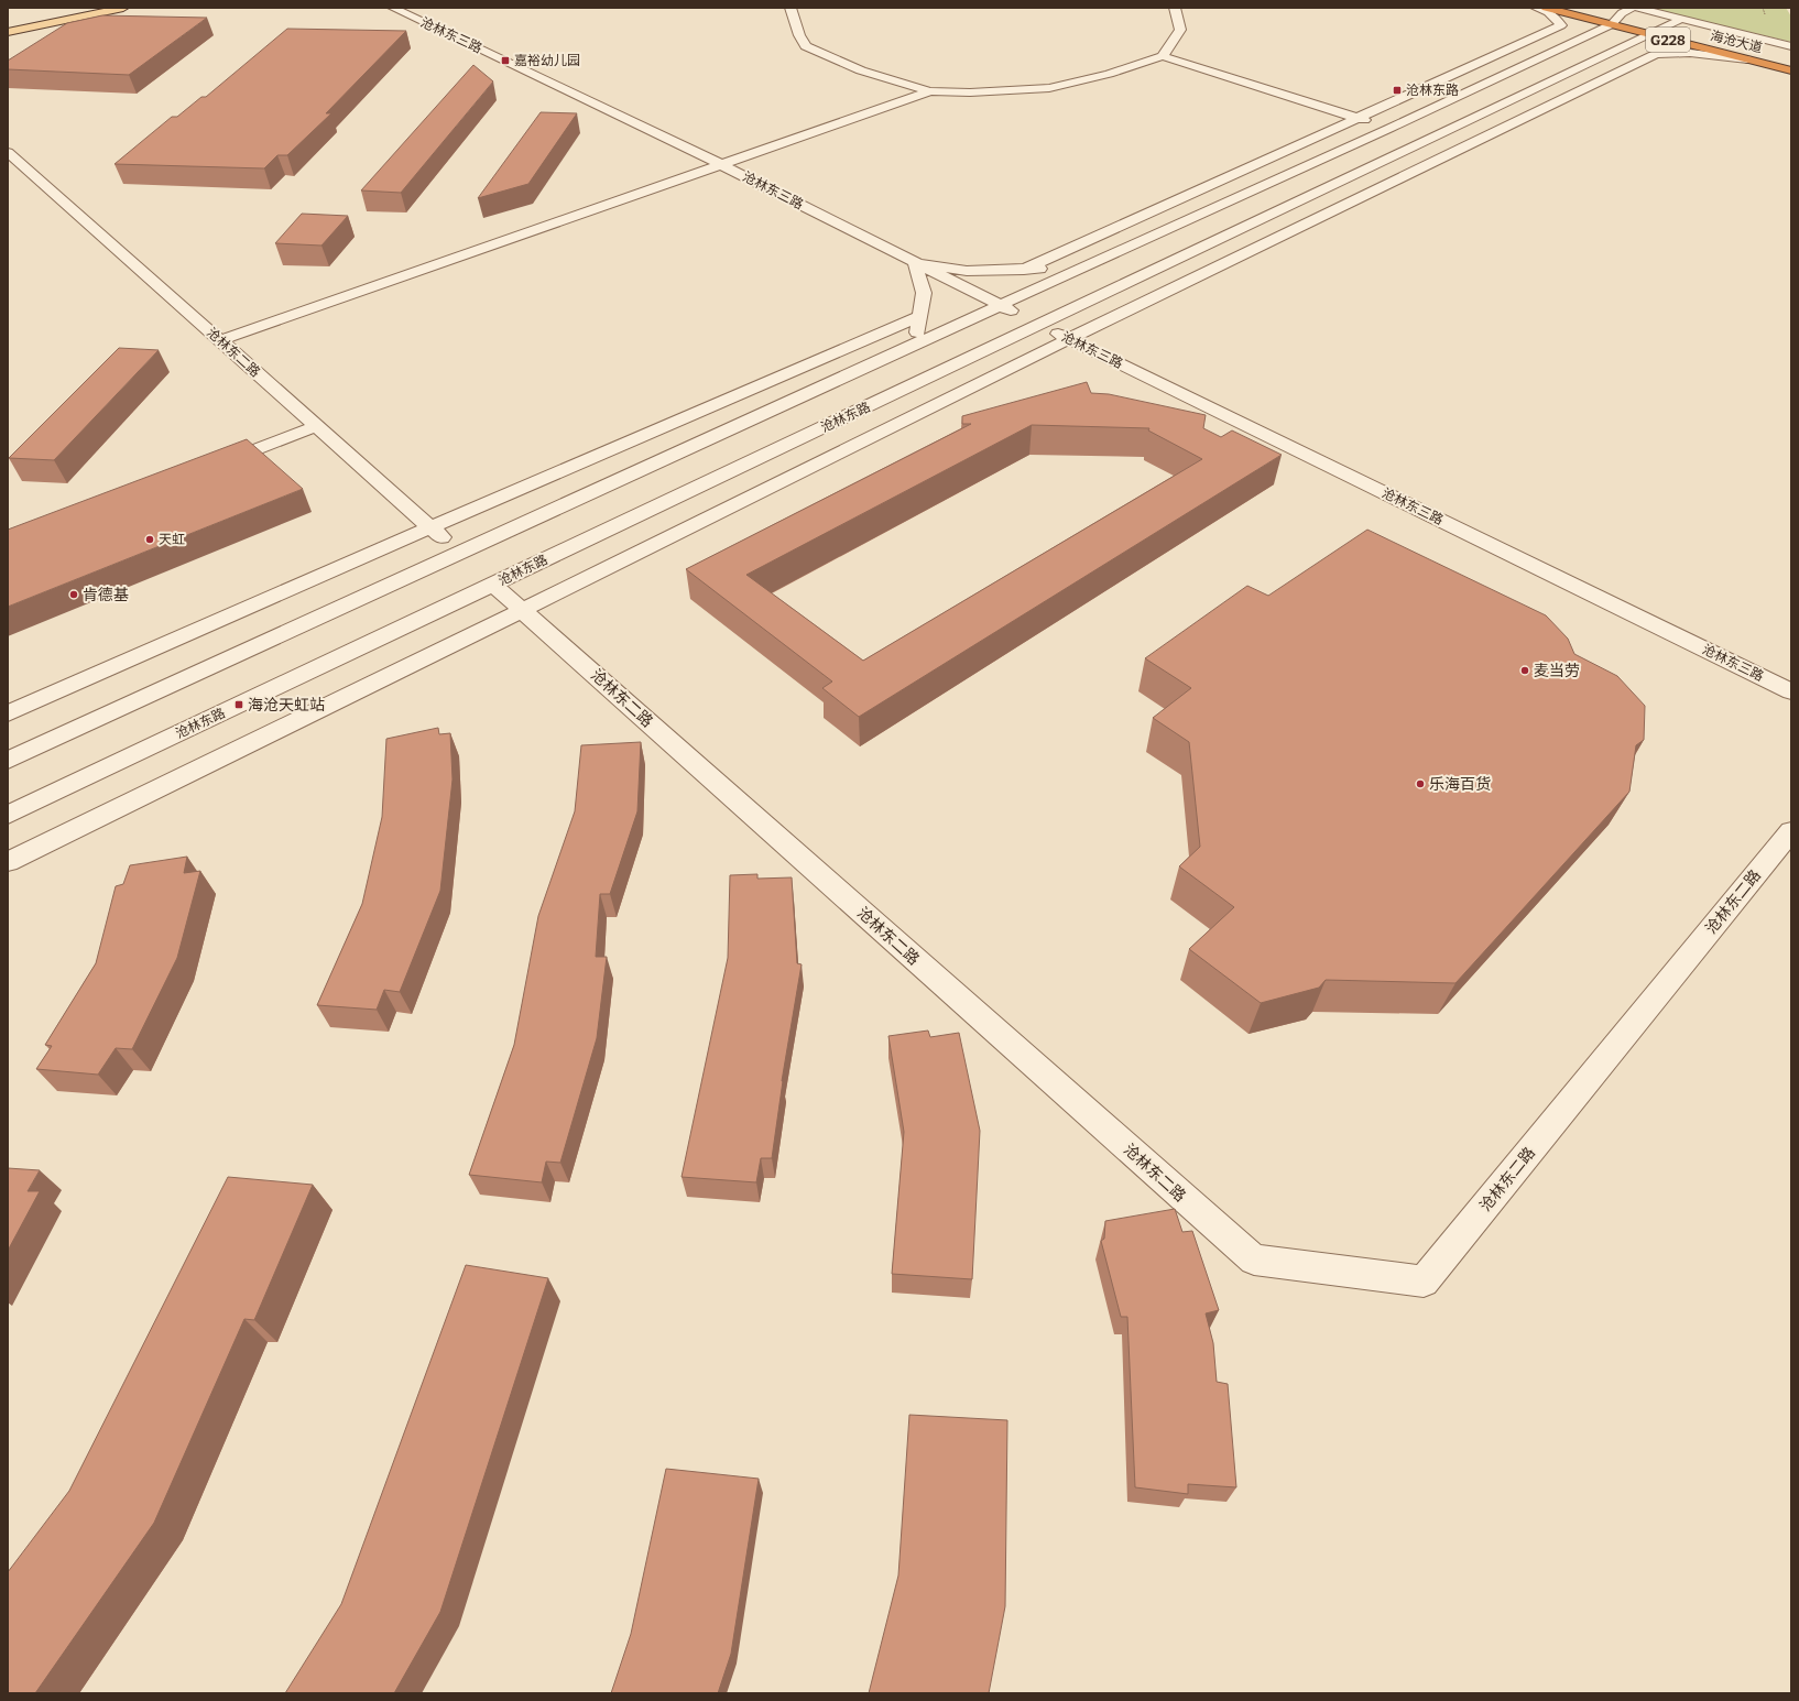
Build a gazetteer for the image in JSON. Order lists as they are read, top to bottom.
{
  "streets": {
    "highway": ["G228", "海沧大道"],
    "street": ["沧林东三路", "沧林东二路", "沧林东路"]
  },
  "crossings": [
    ["沧林东三路", "沧林东路"],
    ["海沧大道", "沧林东路"],
    ["沧林东二路", "沧林东路"]
  ],
  "places": {
    "transit": ["嘉裕幼儿园", "沧林东路", "海沧天虹站"],
    "other": [
      "天虹",
      "肯德基",
      "麦当劳",
      "乐海百货"
    ]
  }
}
